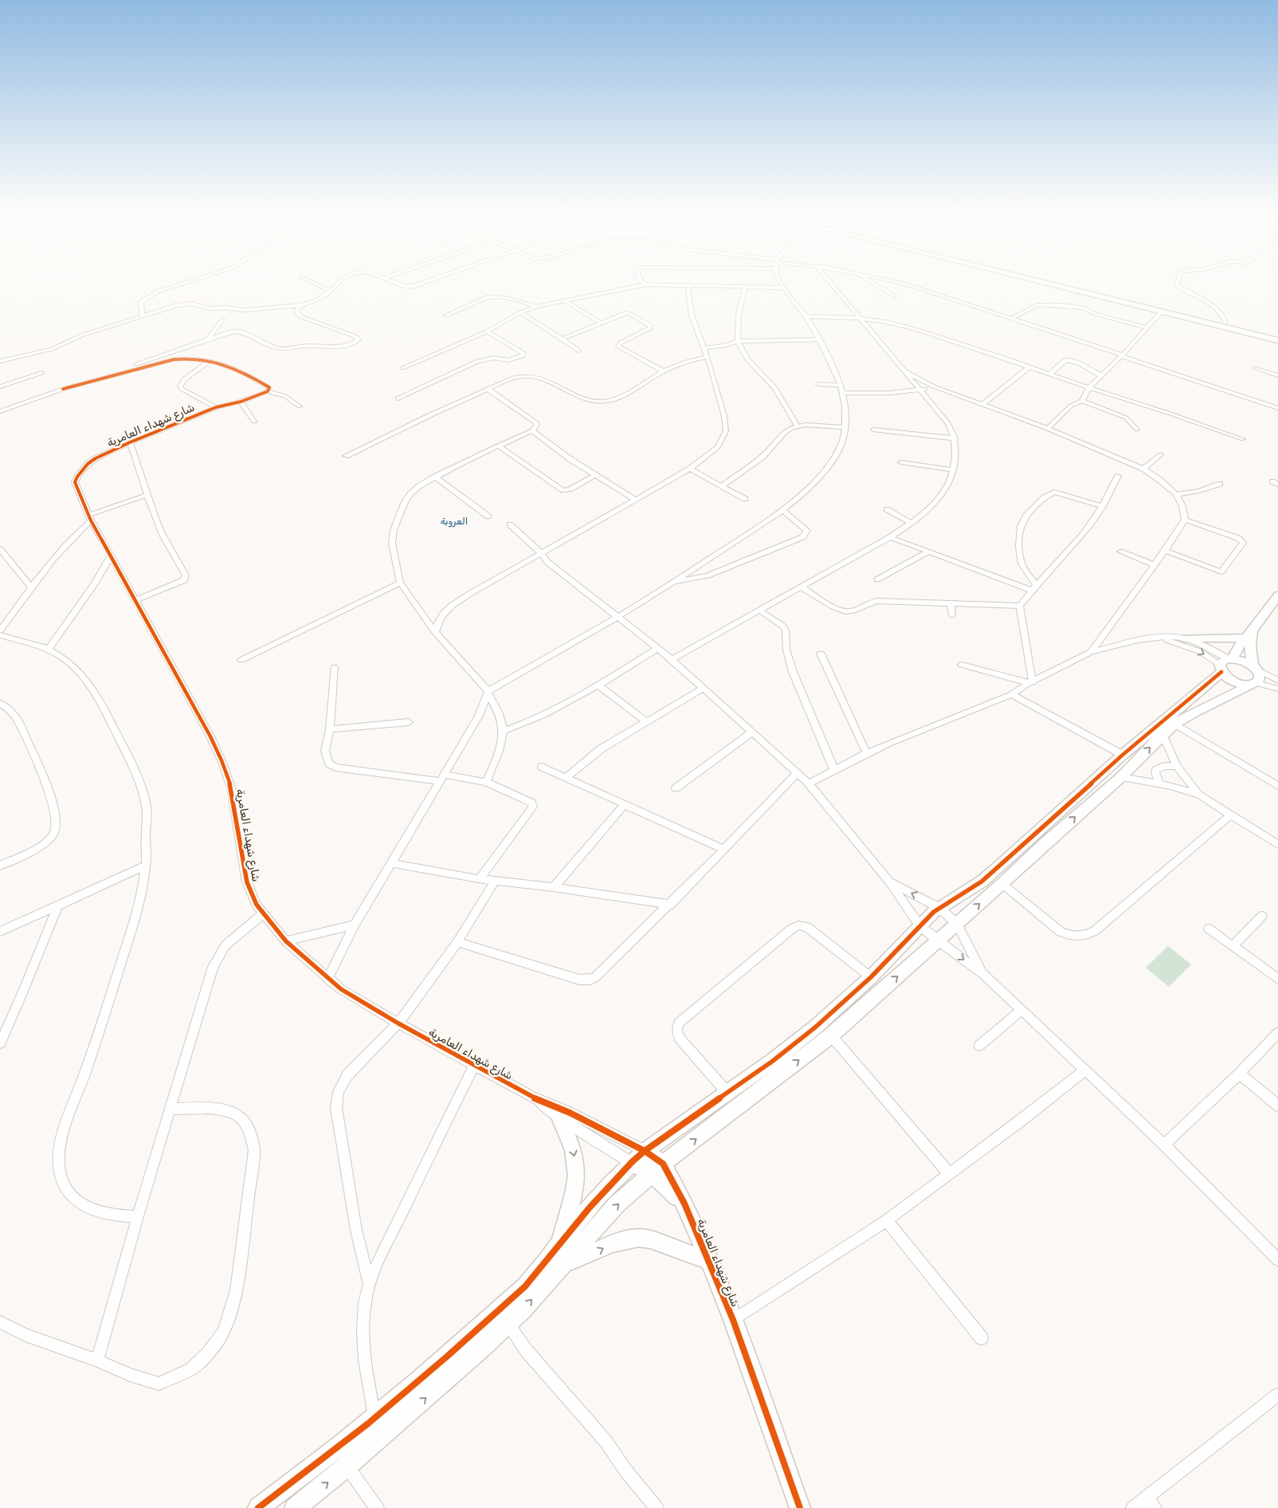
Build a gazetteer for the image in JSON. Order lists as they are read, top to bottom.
{
  "streets": {
    "street": ["شارع شهداء العامرية"]
  },
  "districts": ["العروبة"]
}
